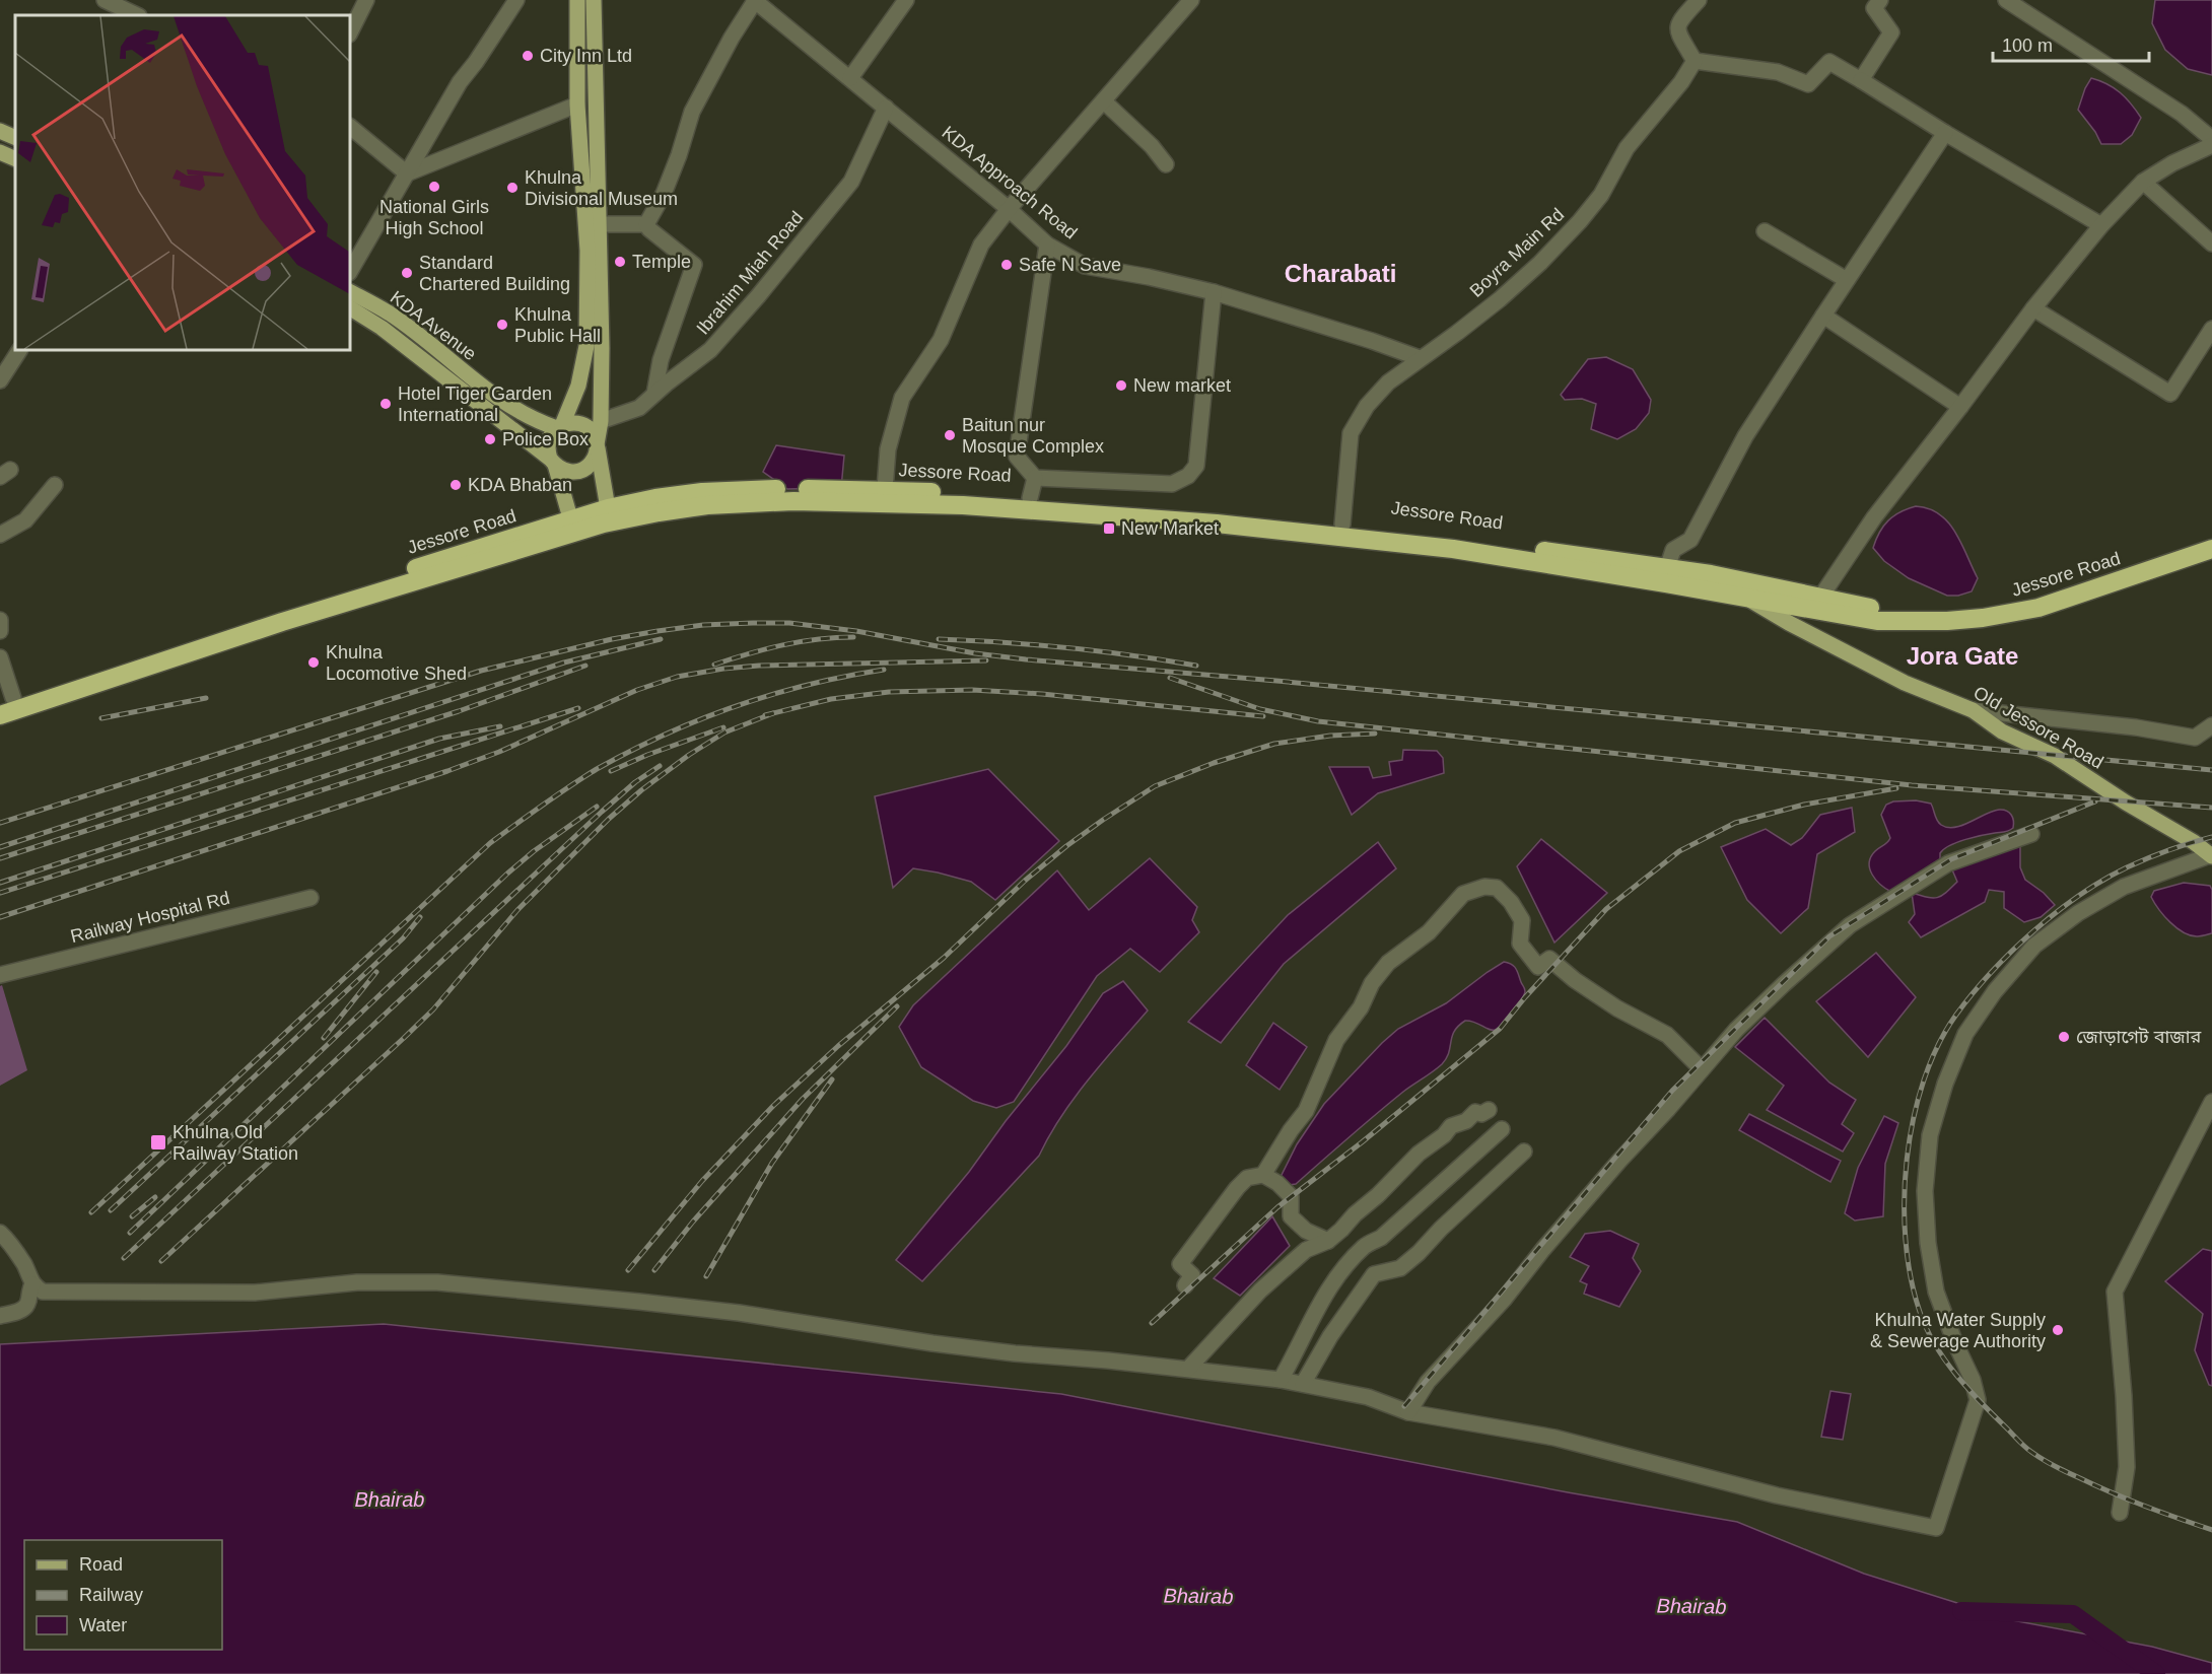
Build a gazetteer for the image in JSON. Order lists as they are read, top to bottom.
{
  "streets": {
    "highway": ["Jessore Road"],
    "main road": ["KDA Avenue", "Old Jessore Road"],
    "street": [
      "KDA Approach Road",
      "Boyra Main Rd",
      "Ibrahim Miah Road",
      "Railway Hospital Rd"
    ]
  },
  "crossings": [
    ["KDA Approach Road", "Boyra Main Rd"],
    ["KDA Approach Road", "Ibrahim Miah Road"],
    ["Boyra Main Rd", "Jessore Road"],
    ["Jessore Road", "Old Jessore Road"]
  ],
  "districts": ["Charabati", "Jora Gate"],
  "water": ["Bhairab"],
  "places": {
    "other": [
      "City Inn Ltd",
      "National Girls High School",
      "Khulna Divisional Museum",
      "Temple",
      "Safe N Save",
      "Standard Chartered Building",
      "Khulna Public Hall",
      "New market",
      "Hotel Tiger Garden International",
      "Baitun nur Mosque Complex",
      "Police Box",
      "KDA Bhaban",
      "Khulna Locomotive Shed",
      "জোড়াগেট বাজার",
      "Khulna Water Supply & Sewerage Authority"
    ],
    "transit": ["New Market", "Khulna Old Railway Station"]
  },
  "legend": ["Road", "Railway", "Water"],
  "scale_bar": "100 m"
}
